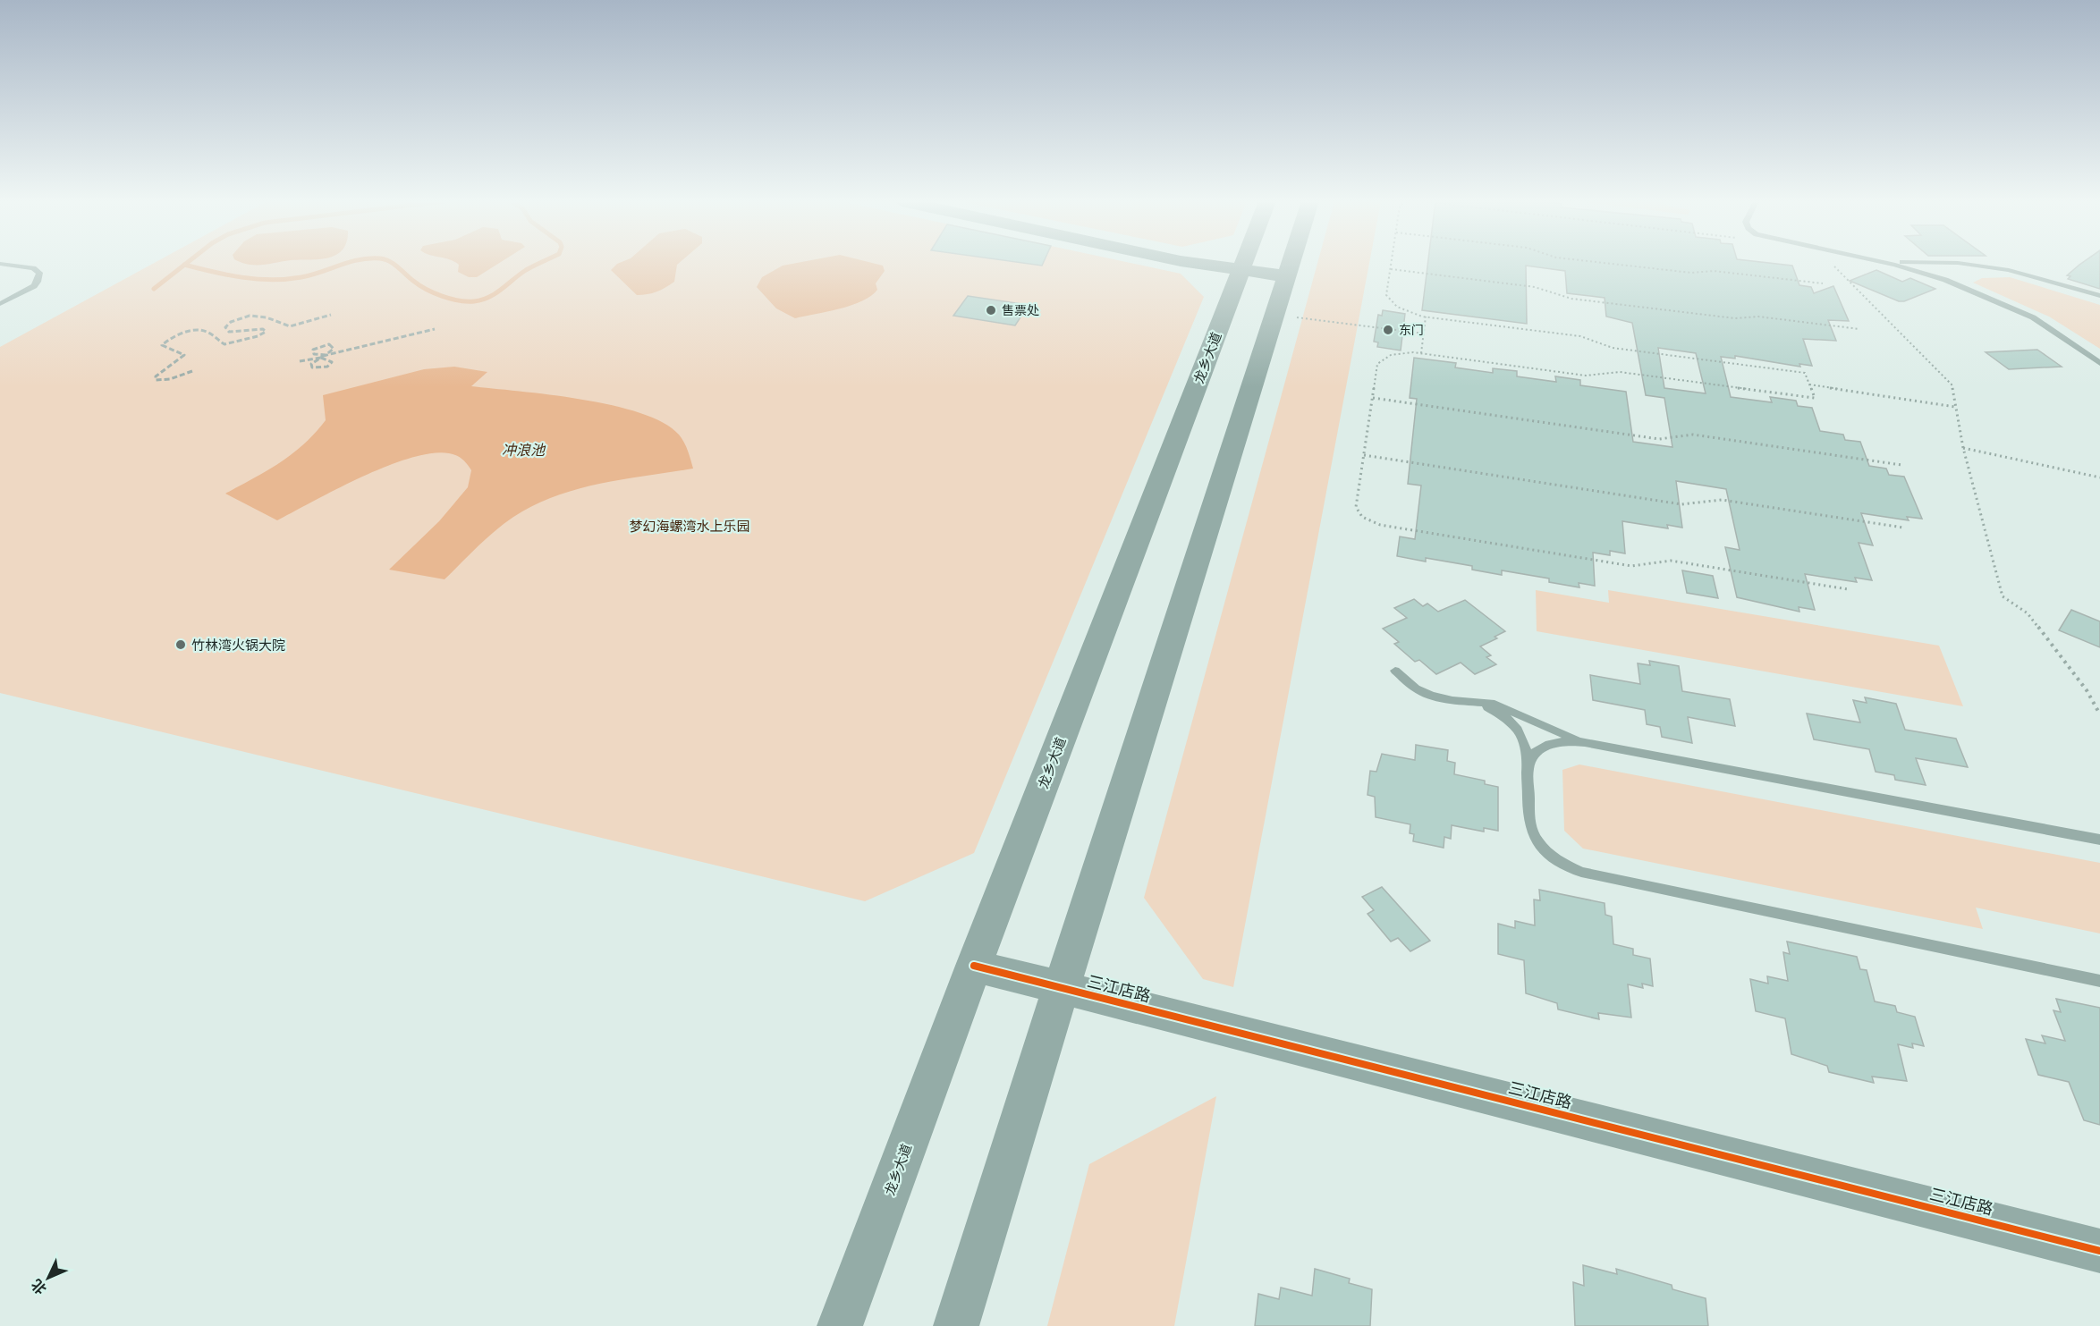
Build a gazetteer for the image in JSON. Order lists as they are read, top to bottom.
{
  "streets": {
    "main road": ["龙乡大道", "三江店路"]
  },
  "crossings": [
    ["龙乡大道", "三江店路"]
  ],
  "water": ["冲浪池"],
  "parks": ["梦幻海螺湾水上乐园"],
  "places": ["售票处", "东门", "竹林湾火锅大院"],
  "north": "bottom left"
}
